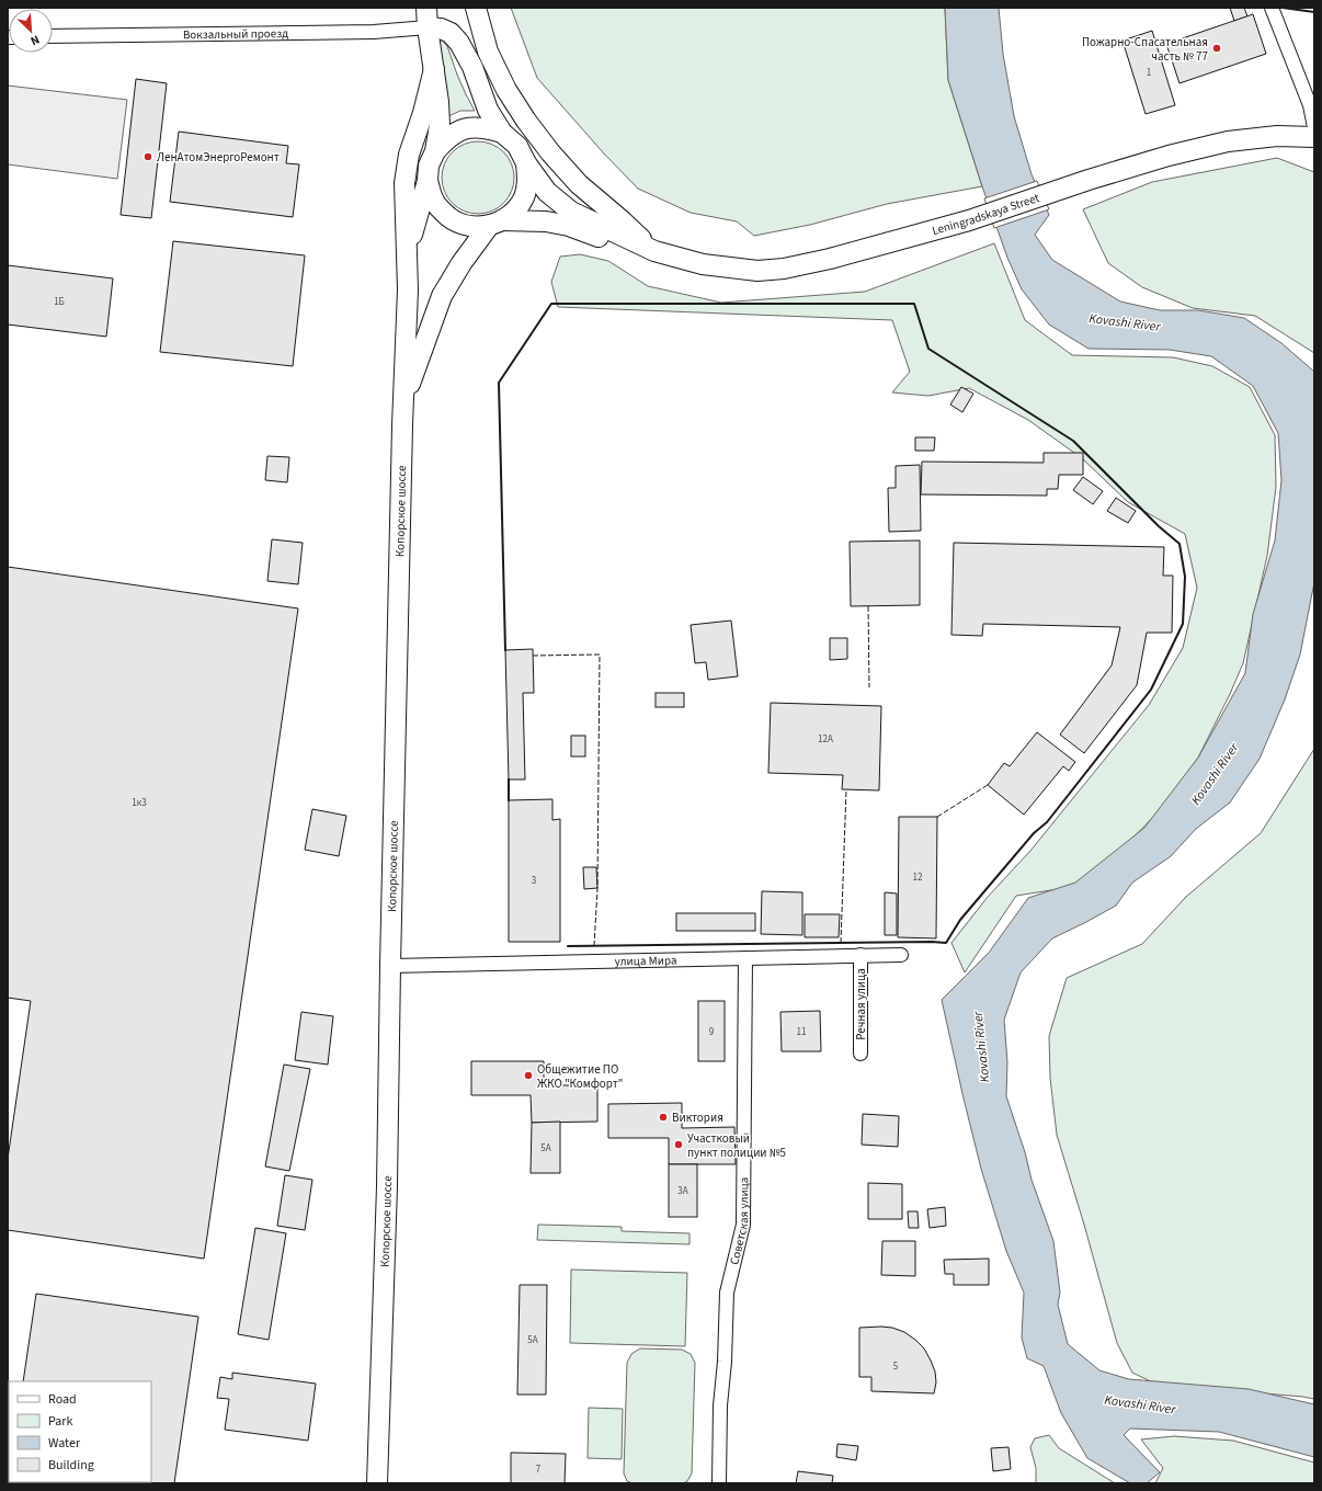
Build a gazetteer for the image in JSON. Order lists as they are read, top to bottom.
{
  "streets": {
    "main road": ["Leningradskaya Street", "Копорское шоссе"],
    "street": [
      "Вокзальный проезд",
      "улица Мира",
      "Речная улица",
      "Советская улица"
    ]
  },
  "crossings": [
    ["Копорское шоссе", "улица Мира"],
    ["улица Мира", "Речная улица"],
    ["улица Мира", "Советская улица"]
  ],
  "water": ["Kovashi River"],
  "places": [
    "Пожарно-Спасательная часть № 77",
    "ЛенАтомЭнергоРемонт",
    "Общежитие ПО ЖКО \"Комфорт\"",
    "Виктория",
    "Участковый пункт полиции №5"
  ],
  "house_numbers": [
    "1",
    "1Б",
    "12А",
    "1к3",
    "12",
    "3",
    "9",
    "11",
    "5А",
    "3А",
    "5А",
    "5",
    "7"
  ],
  "legend": [
    "Road",
    "Park",
    "Water",
    "Building"
  ],
  "north": "bottom right"
}
